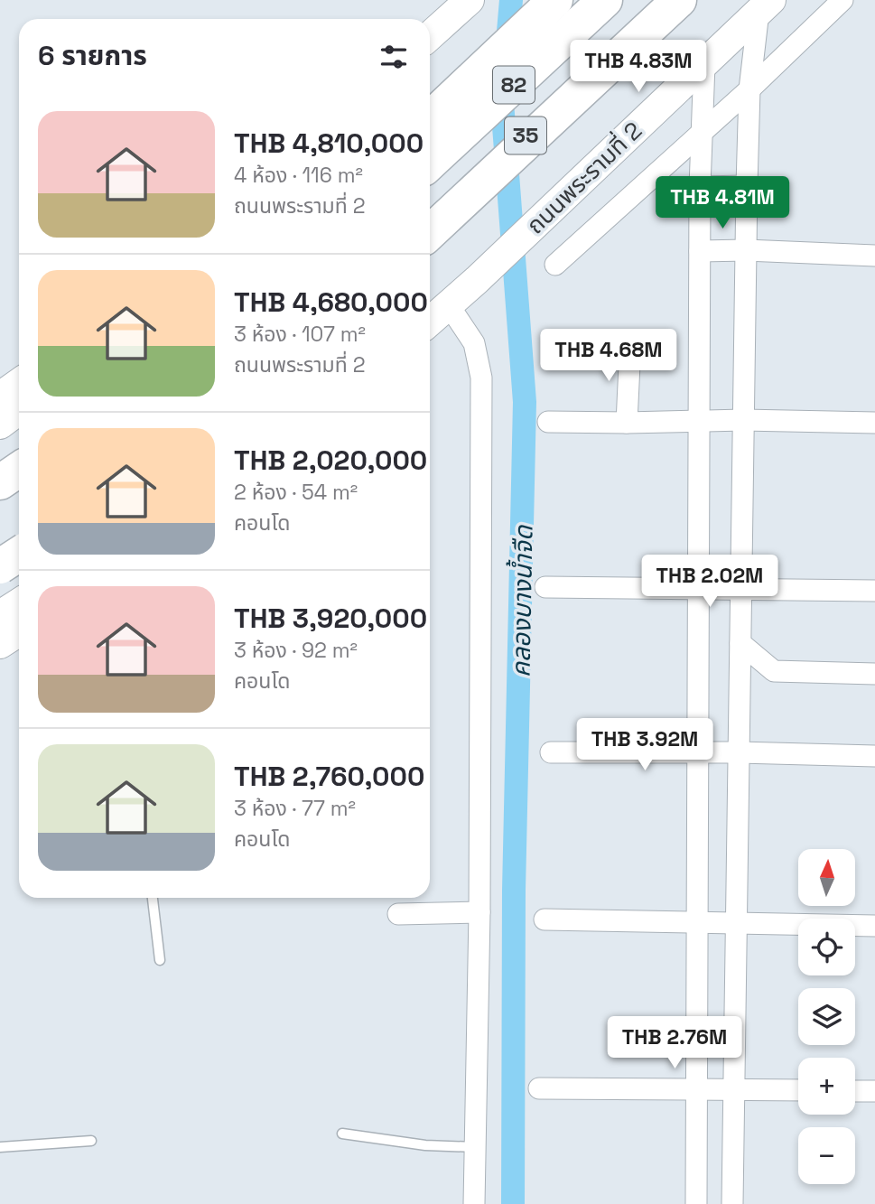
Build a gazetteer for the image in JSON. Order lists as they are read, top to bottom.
{
  "streets": {
    "highway": ["82", "35"],
    "main road": ["ถนนพระรามที่ 2"]
  },
  "water": ["คลองบางน้ำจืด"],
  "north": "top",
  "page": {
    "heading": "6 รายการ",
    "price": [
      "THB 4.83M",
      "THB 4.81M",
      "THB 4.68M",
      "THB 2.02M",
      "THB 3.92M",
      "THB 2.76M"
    ],
    "list": [
      {
        "name": "THB 4,810,000",
        "note": "4 ห้อง · 116 m² · ถนนพระรามที่ 2"
      },
      {
        "name": "THB 4,680,000",
        "note": "3 ห้อง · 107 m² · ถนนพระรามที่ 2"
      },
      {
        "name": "THB 2,020,000",
        "note": "2 ห้อง · 54 m² · คอนโด"
      },
      {
        "name": "THB 3,920,000",
        "note": "3 ห้อง · 92 m² · คอนโด"
      },
      {
        "name": "THB 2,760,000",
        "note": "3 ห้อง · 77 m² · คอนโด"
      }
    ],
    "map_buttons": ["+", "−"]
  }
}
